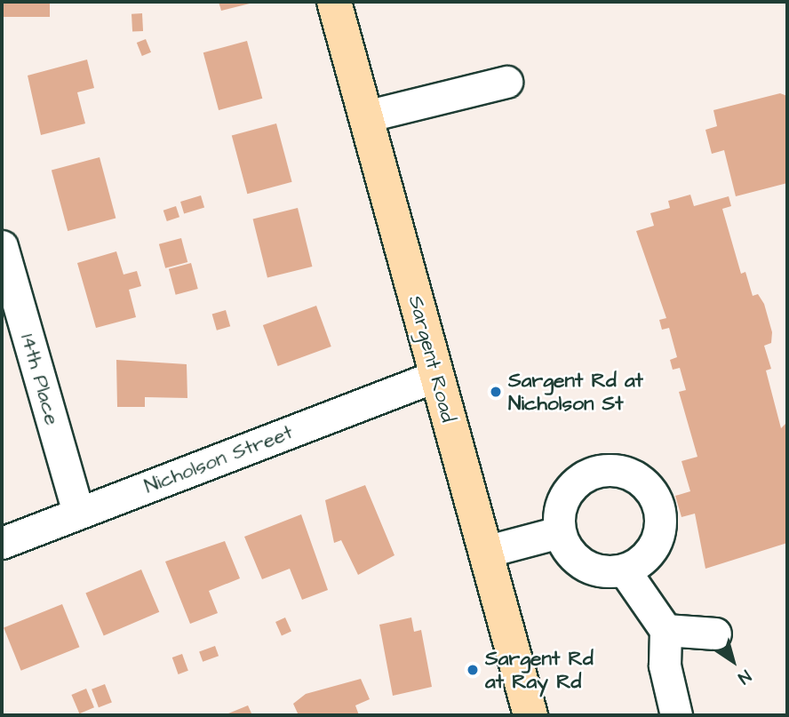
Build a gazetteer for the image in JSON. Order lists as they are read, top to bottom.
{
  "streets": {
    "main road": ["Sargent Road"],
    "street": ["14th Place", "Nicholson Street"]
  },
  "crossings": [
    ["Sargent Road", "Nicholson Street"],
    ["14th Place", "Nicholson Street"]
  ],
  "places": ["Sargent Rd at Nicholson St", "Sargent Rd at Ray Rd"],
  "north": "bottom right"
}
